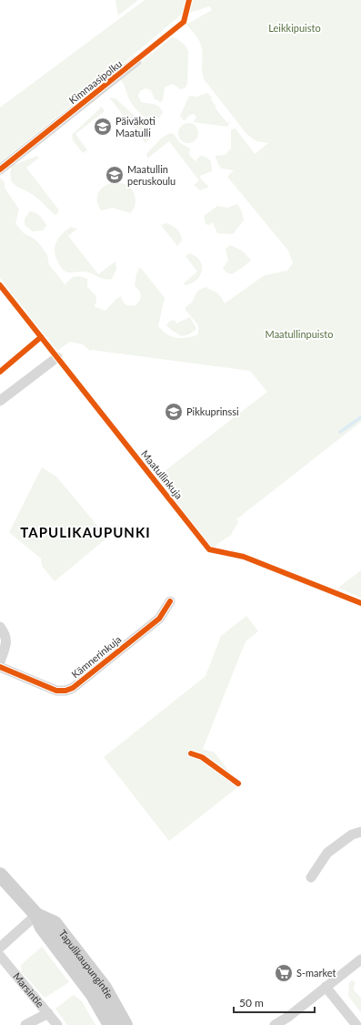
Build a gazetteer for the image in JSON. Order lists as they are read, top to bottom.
{
  "streets": {
    "main road": ["Tapulikaupungintie"],
    "street": ["Kimnaasipolku", "Kämnerinkuja", "Marsintie"],
    "cycle path": ["Maatullinkuja"]
  },
  "districts": ["TAPULIKAUPUNKI"],
  "parks": ["Leikkipuisto", "Maatullinpuisto"],
  "places": {
    "school or university": ["Päiväkoti Maatulli", "Maatullin peruskoulu", "Pikkuprinssi"],
    "supermarket": ["S-market"]
  },
  "scale_bar": "50 m"
}
